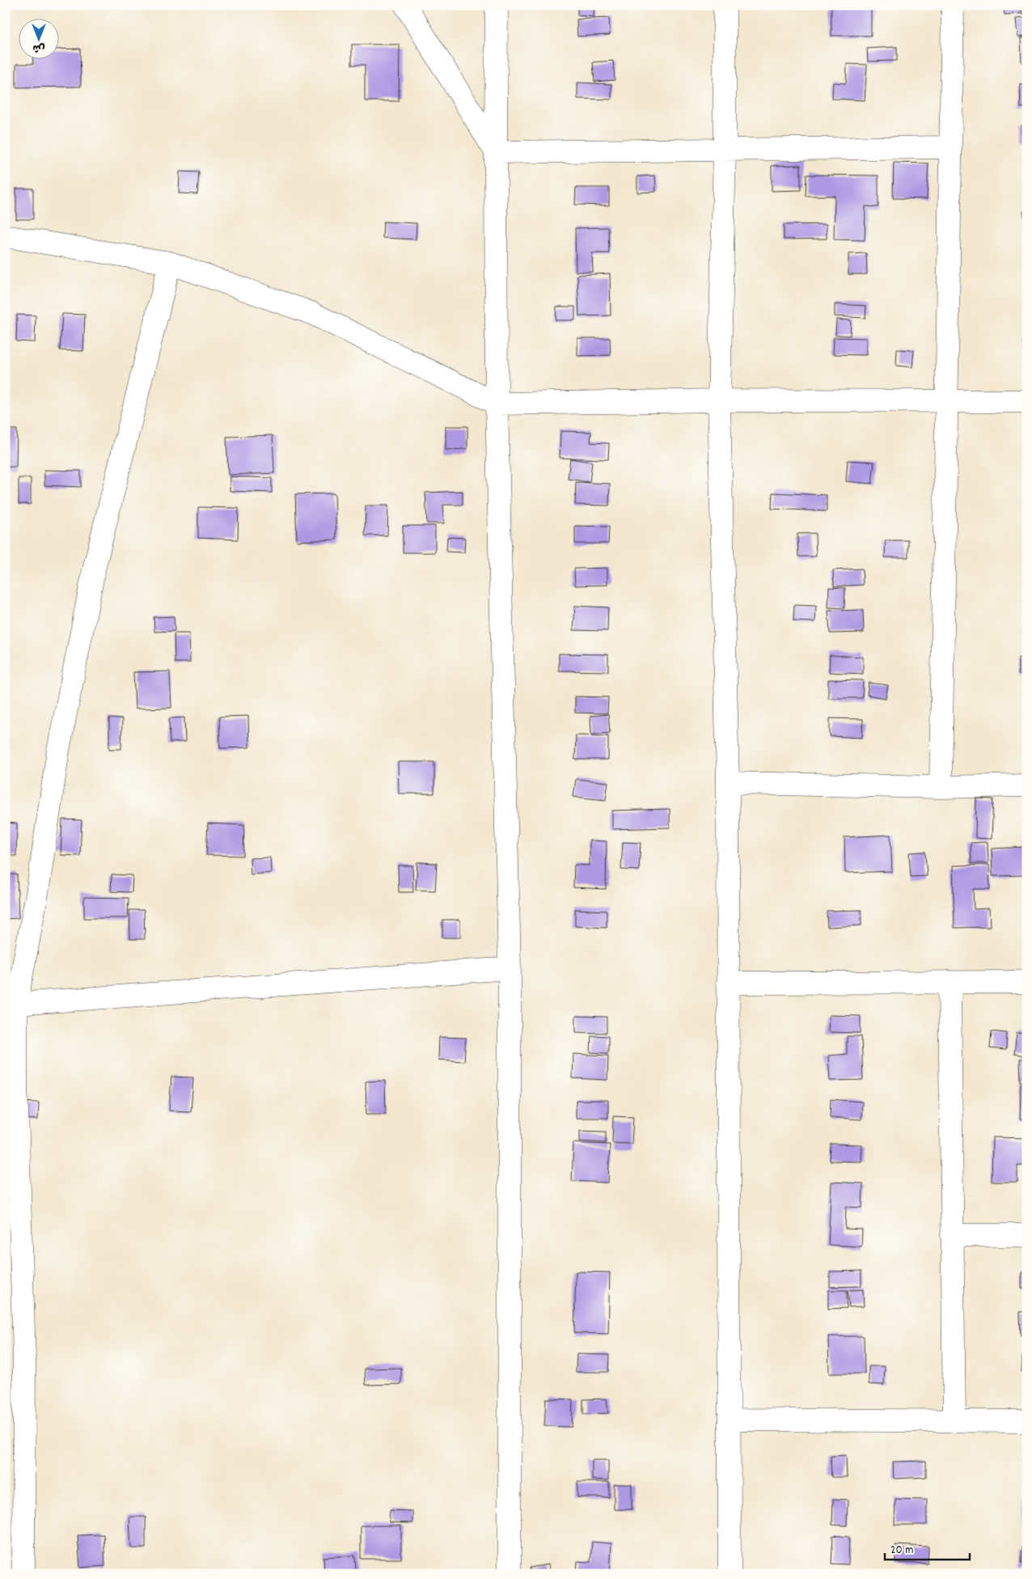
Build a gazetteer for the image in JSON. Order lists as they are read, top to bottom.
{
  "scale_bar": "20 m",
  "north": "bottom"
}
